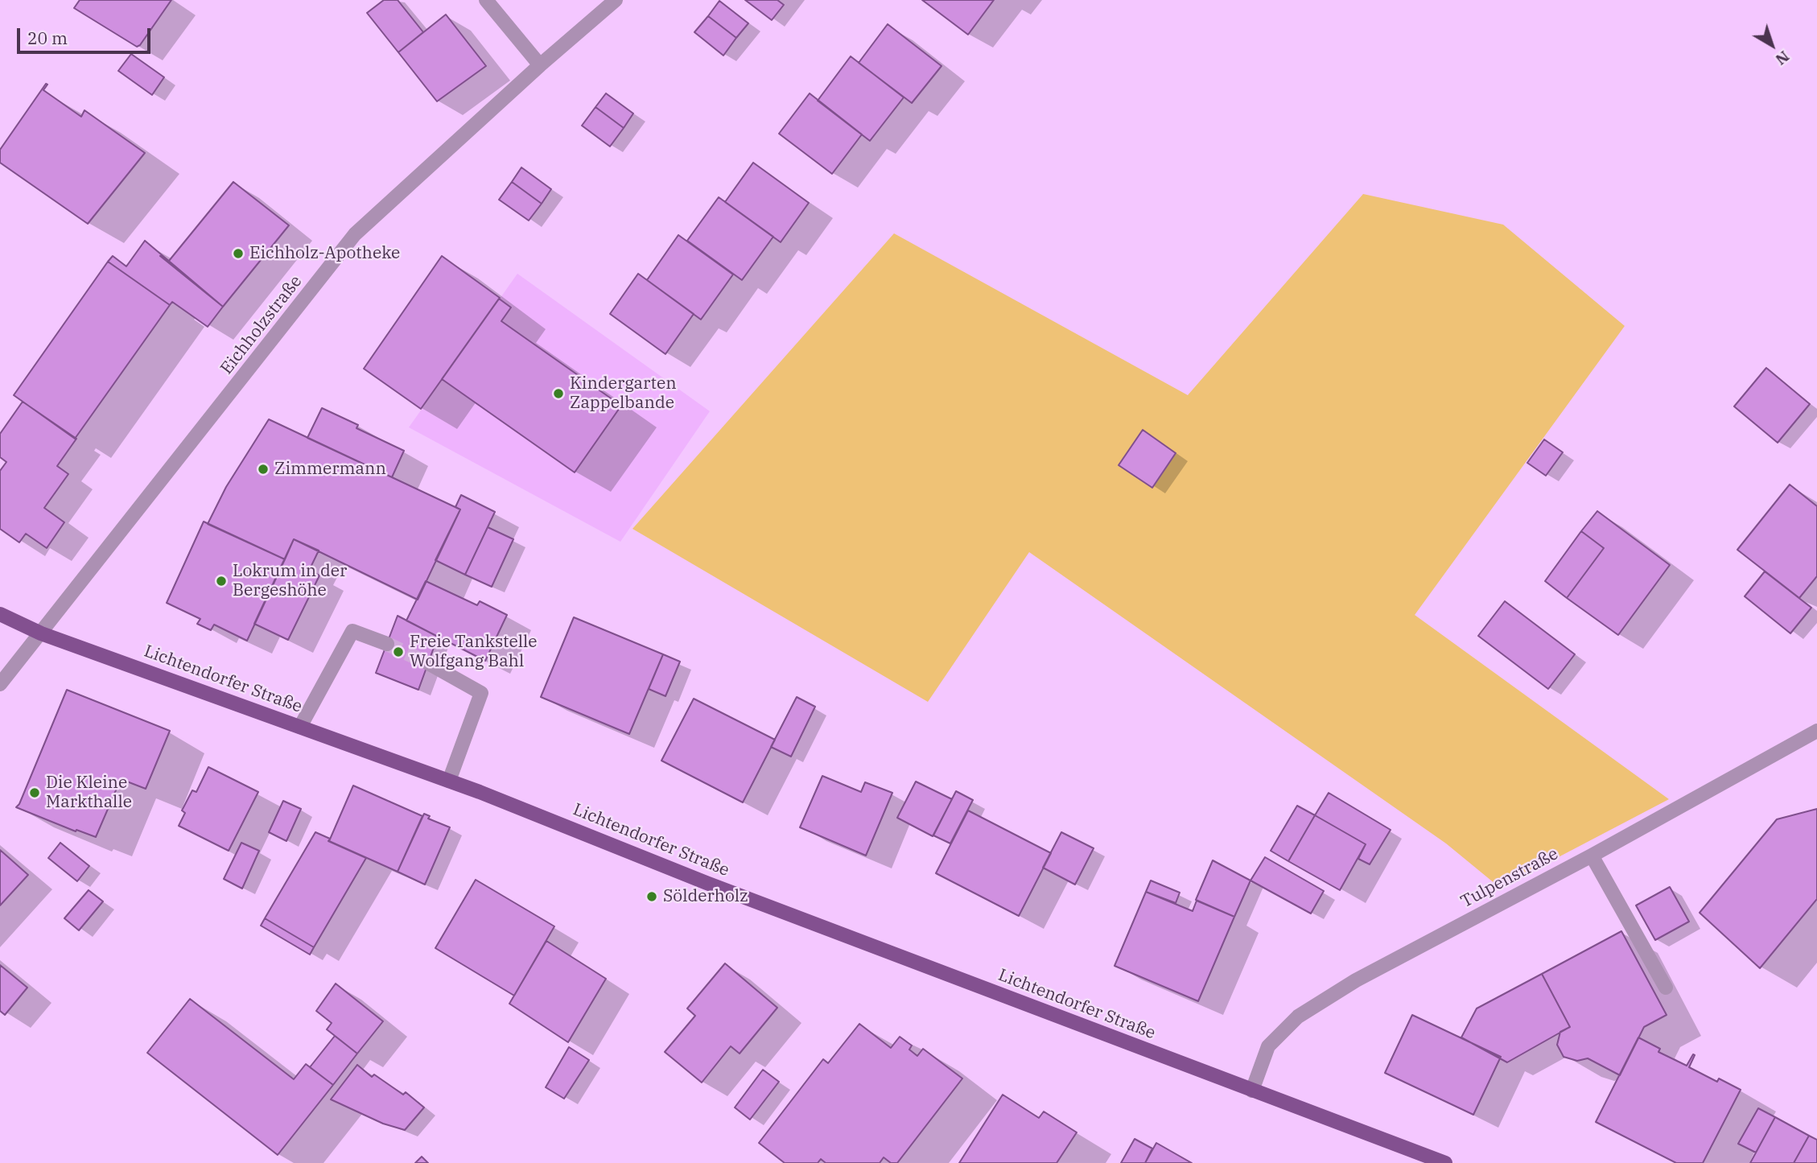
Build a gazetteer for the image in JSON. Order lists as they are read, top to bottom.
{
  "streets": {
    "main road": ["Lichtendorfer Straße"],
    "street": ["Eichholzstraße", "Tulpenstraße"]
  },
  "crossings": [
    ["Eichholzstraße", "Lichtendorfer Straße"],
    ["Lichtendorfer Straße", "Tulpenstraße"]
  ],
  "places": [
    "Eichholz-Apotheke",
    "Kindergarten Zappelbande",
    "Zimmermann",
    "Lokrum in der Bergeshöhe",
    "Freie Tankstelle Wolfgang Bahl",
    "Die Kleine Markthalle",
    "Sölderholz"
  ],
  "scale_bar": "20 m",
  "north": "bottom right"
}
